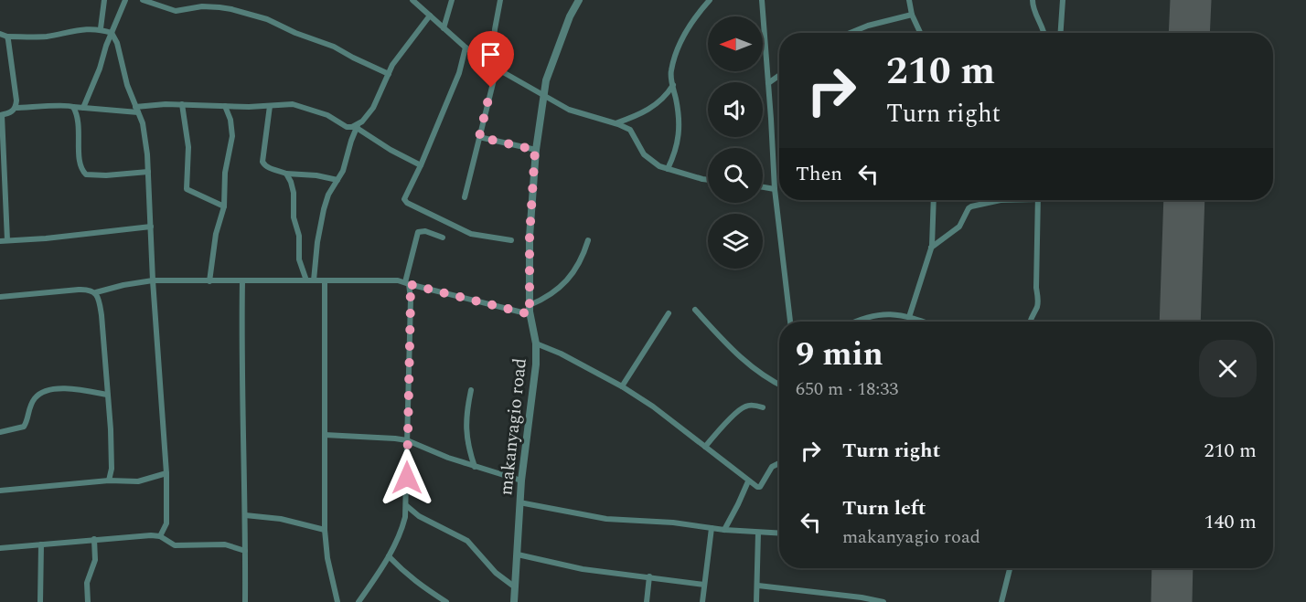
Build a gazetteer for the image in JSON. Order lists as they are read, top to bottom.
{
  "streets": {
    "street": ["makanyagio road"]
  },
  "north": "left",
  "page": {
    "turn": ["210 m", "Turn right"],
    "then": "Then",
    "heading": ["9 min", "650 m · 18:33"],
    "list": [
      {
        "name": "Turn right",
        "value": "210 m"
      },
      {
        "name": "Turn left",
        "note": "makanyagio road",
        "value": "140 m"
      }
    ]
  }
}
